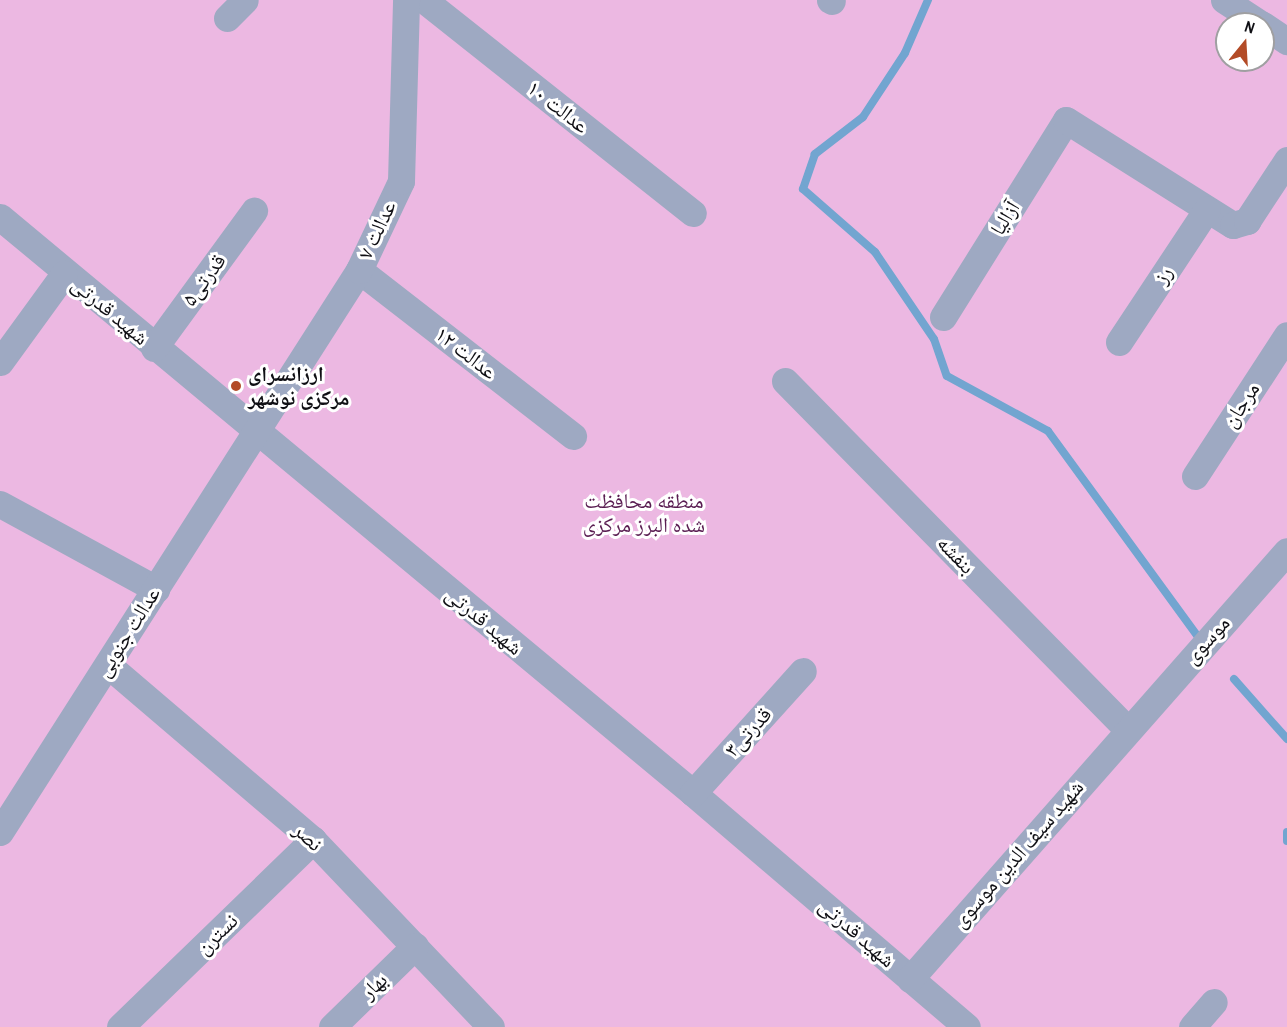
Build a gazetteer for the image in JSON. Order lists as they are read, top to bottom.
{
  "streets": {
    "street": [
      "عدالت ۱۰",
      "آزالیا",
      "۷ عدالت",
      "رز",
      "قدرتی۵",
      "شهید قدرتی",
      "عدالت ۱۲",
      "مرجان",
      "بنفشه",
      "عدالت جنوبی",
      "موسوی",
      "قدرتی۳",
      "نصر",
      "شهید سیف الدین موسوی",
      "نسترن",
      "بهار"
    ]
  },
  "crossings": [
    ["آزالیا", "رز"],
    ["۷ عدالت", "شهید قدرتی"],
    ["۷ عدالت", "عدالت ۱۲"],
    ["۷ عدالت", "عدالت جنوبی"],
    ["قدرتی۵", "شهید قدرتی"],
    ["شهید قدرتی", "عدالت جنوبی"],
    ["شهید قدرتی", "قدرتی۳"],
    ["شهید قدرتی", "شهید سیف الدین موسوی"],
    ["بنفشه", "موسوی"],
    ["بنفشه", "شهید سیف الدین موسوی"],
    ["عدالت جنوبی", "نصر"],
    ["موسوی", "شهید سیف الدین موسوی"],
    ["نصر", "نسترن"],
    ["نصر", "بهار"]
  ],
  "parks": ["منطقه محافظت شده البرز مرکزی"],
  "places": ["ارزانسرای مرکزی نوشهر"],
  "north": "top"
}
